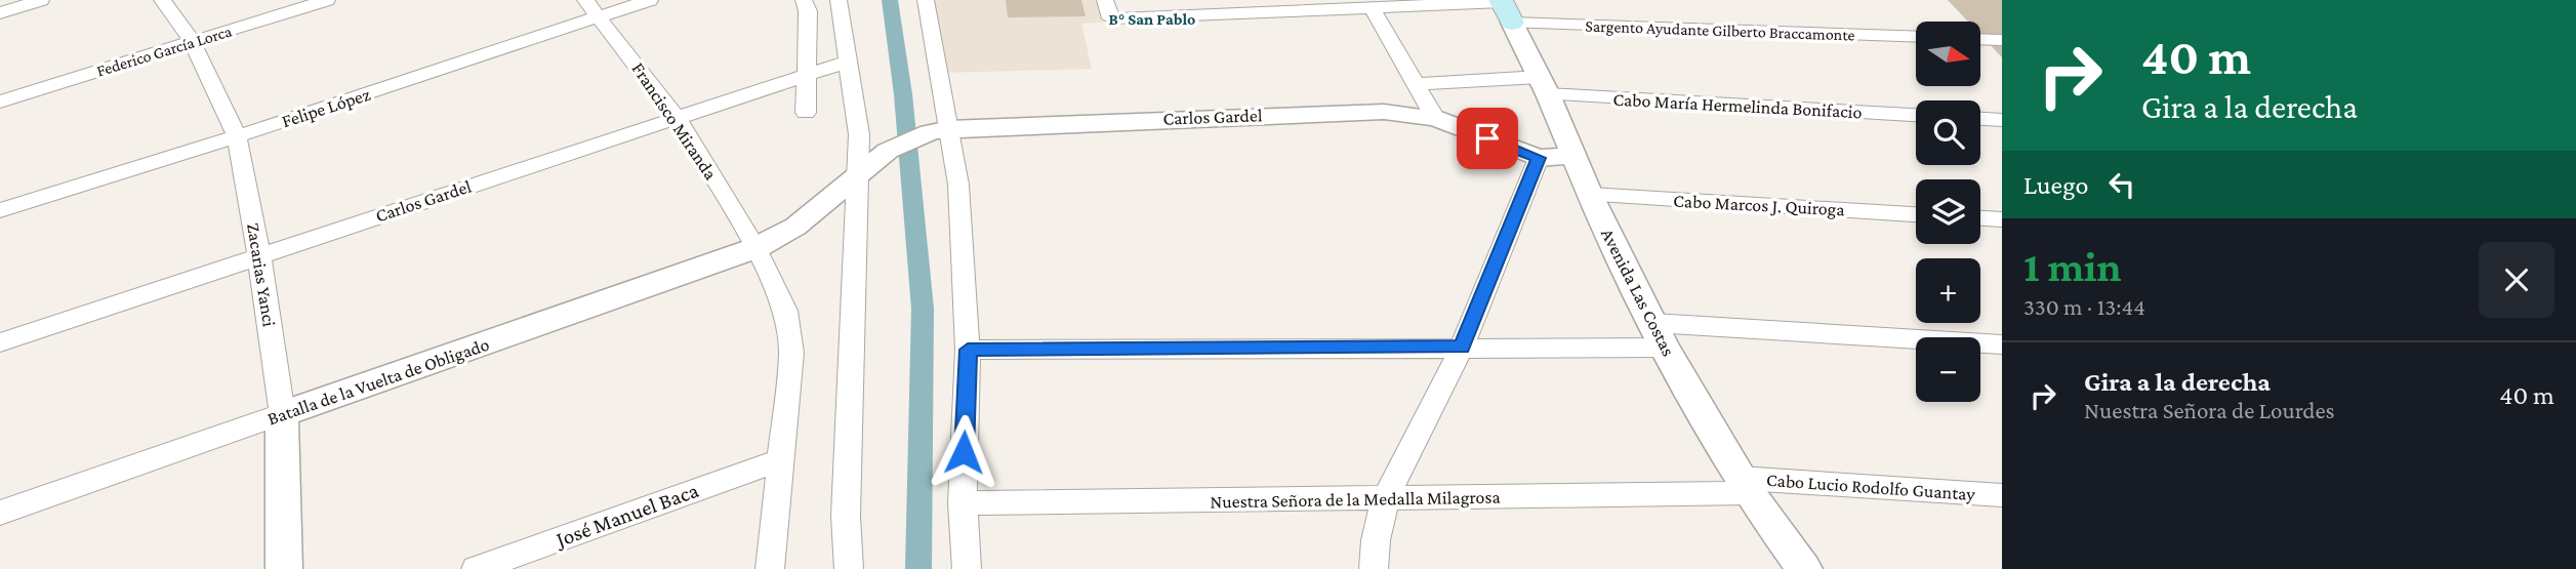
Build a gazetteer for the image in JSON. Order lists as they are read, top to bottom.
{
  "streets": {
    "street": [
      "Sargento Ayudante Gilberto Braccamonte",
      "Federico García Lorca",
      "Cabo María Hermelinda Bonifacio",
      "Felipe López",
      "Carlos Gardel",
      "Francisco Miranda",
      "Cabo Marcos J. Quiroga",
      "Zacarias Yanci",
      "Avenida Las Costas",
      "Batalla de la Vuelta de Obligado",
      "Cabo Lucio Rodolfo Guantay",
      "Nuestra Señora de la Medalla Milagrosa",
      "José Manuel Baca"
    ]
  },
  "crossings": [
    ["Sargento Ayudante Gilberto Braccamonte", "Avenida Las Costas"],
    ["Federico García Lorca", "Zacarias Yanci"],
    ["Cabo María Hermelinda Bonifacio", "Avenida Las Costas"],
    ["Felipe López", "Francisco Miranda"],
    ["Felipe López", "Zacarias Yanci"],
    ["Carlos Gardel", "Francisco Miranda"],
    ["Carlos Gardel", "Zacarias Yanci"],
    ["Carlos Gardel", "Avenida Las Costas"],
    ["Carlos Gardel", "Batalla de la Vuelta de Obligado"],
    ["Francisco Miranda", "Batalla de la Vuelta de Obligado"],
    ["Francisco Miranda", "José Manuel Baca"],
    ["Cabo Marcos J. Quiroga", "Avenida Las Costas"],
    ["Zacarias Yanci", "Batalla de la Vuelta de Obligado"],
    ["Avenida Las Costas", "Cabo Lucio Rodolfo Guantay"],
    ["Avenida Las Costas", "Nuestra Señora de la Medalla Milagrosa"],
    ["Cabo Lucio Rodolfo Guantay", "Nuestra Señora de la Medalla Milagrosa"]
  ],
  "districts": ["B° San Pablo"],
  "north": "right",
  "page": {
    "turn": ["40 m", "Gira a la derecha"],
    "map_buttons": ["+", "−"],
    "then": "Luego",
    "heading": ["1 min", "330 m · 13:44"],
    "list": [
      {
        "name": "Gira a la derecha",
        "note": "Nuestra Señora de Lourdes",
        "value": "40 m"
      }
    ]
  }
}
